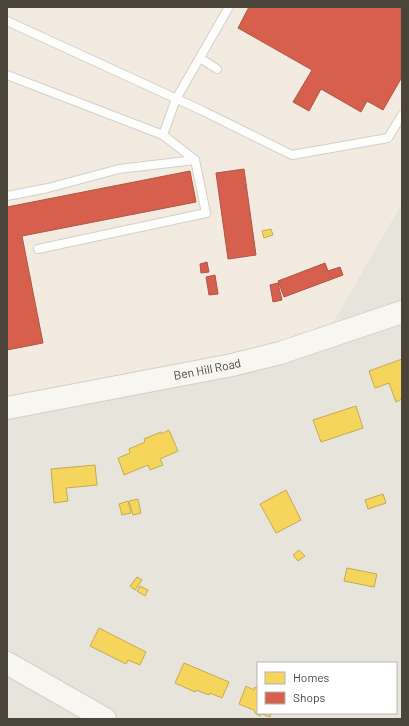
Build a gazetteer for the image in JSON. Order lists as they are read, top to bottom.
{
  "streets": {
    "street": ["Ben Hill Road"]
  },
  "legend": ["Homes", "Shops"]
}
